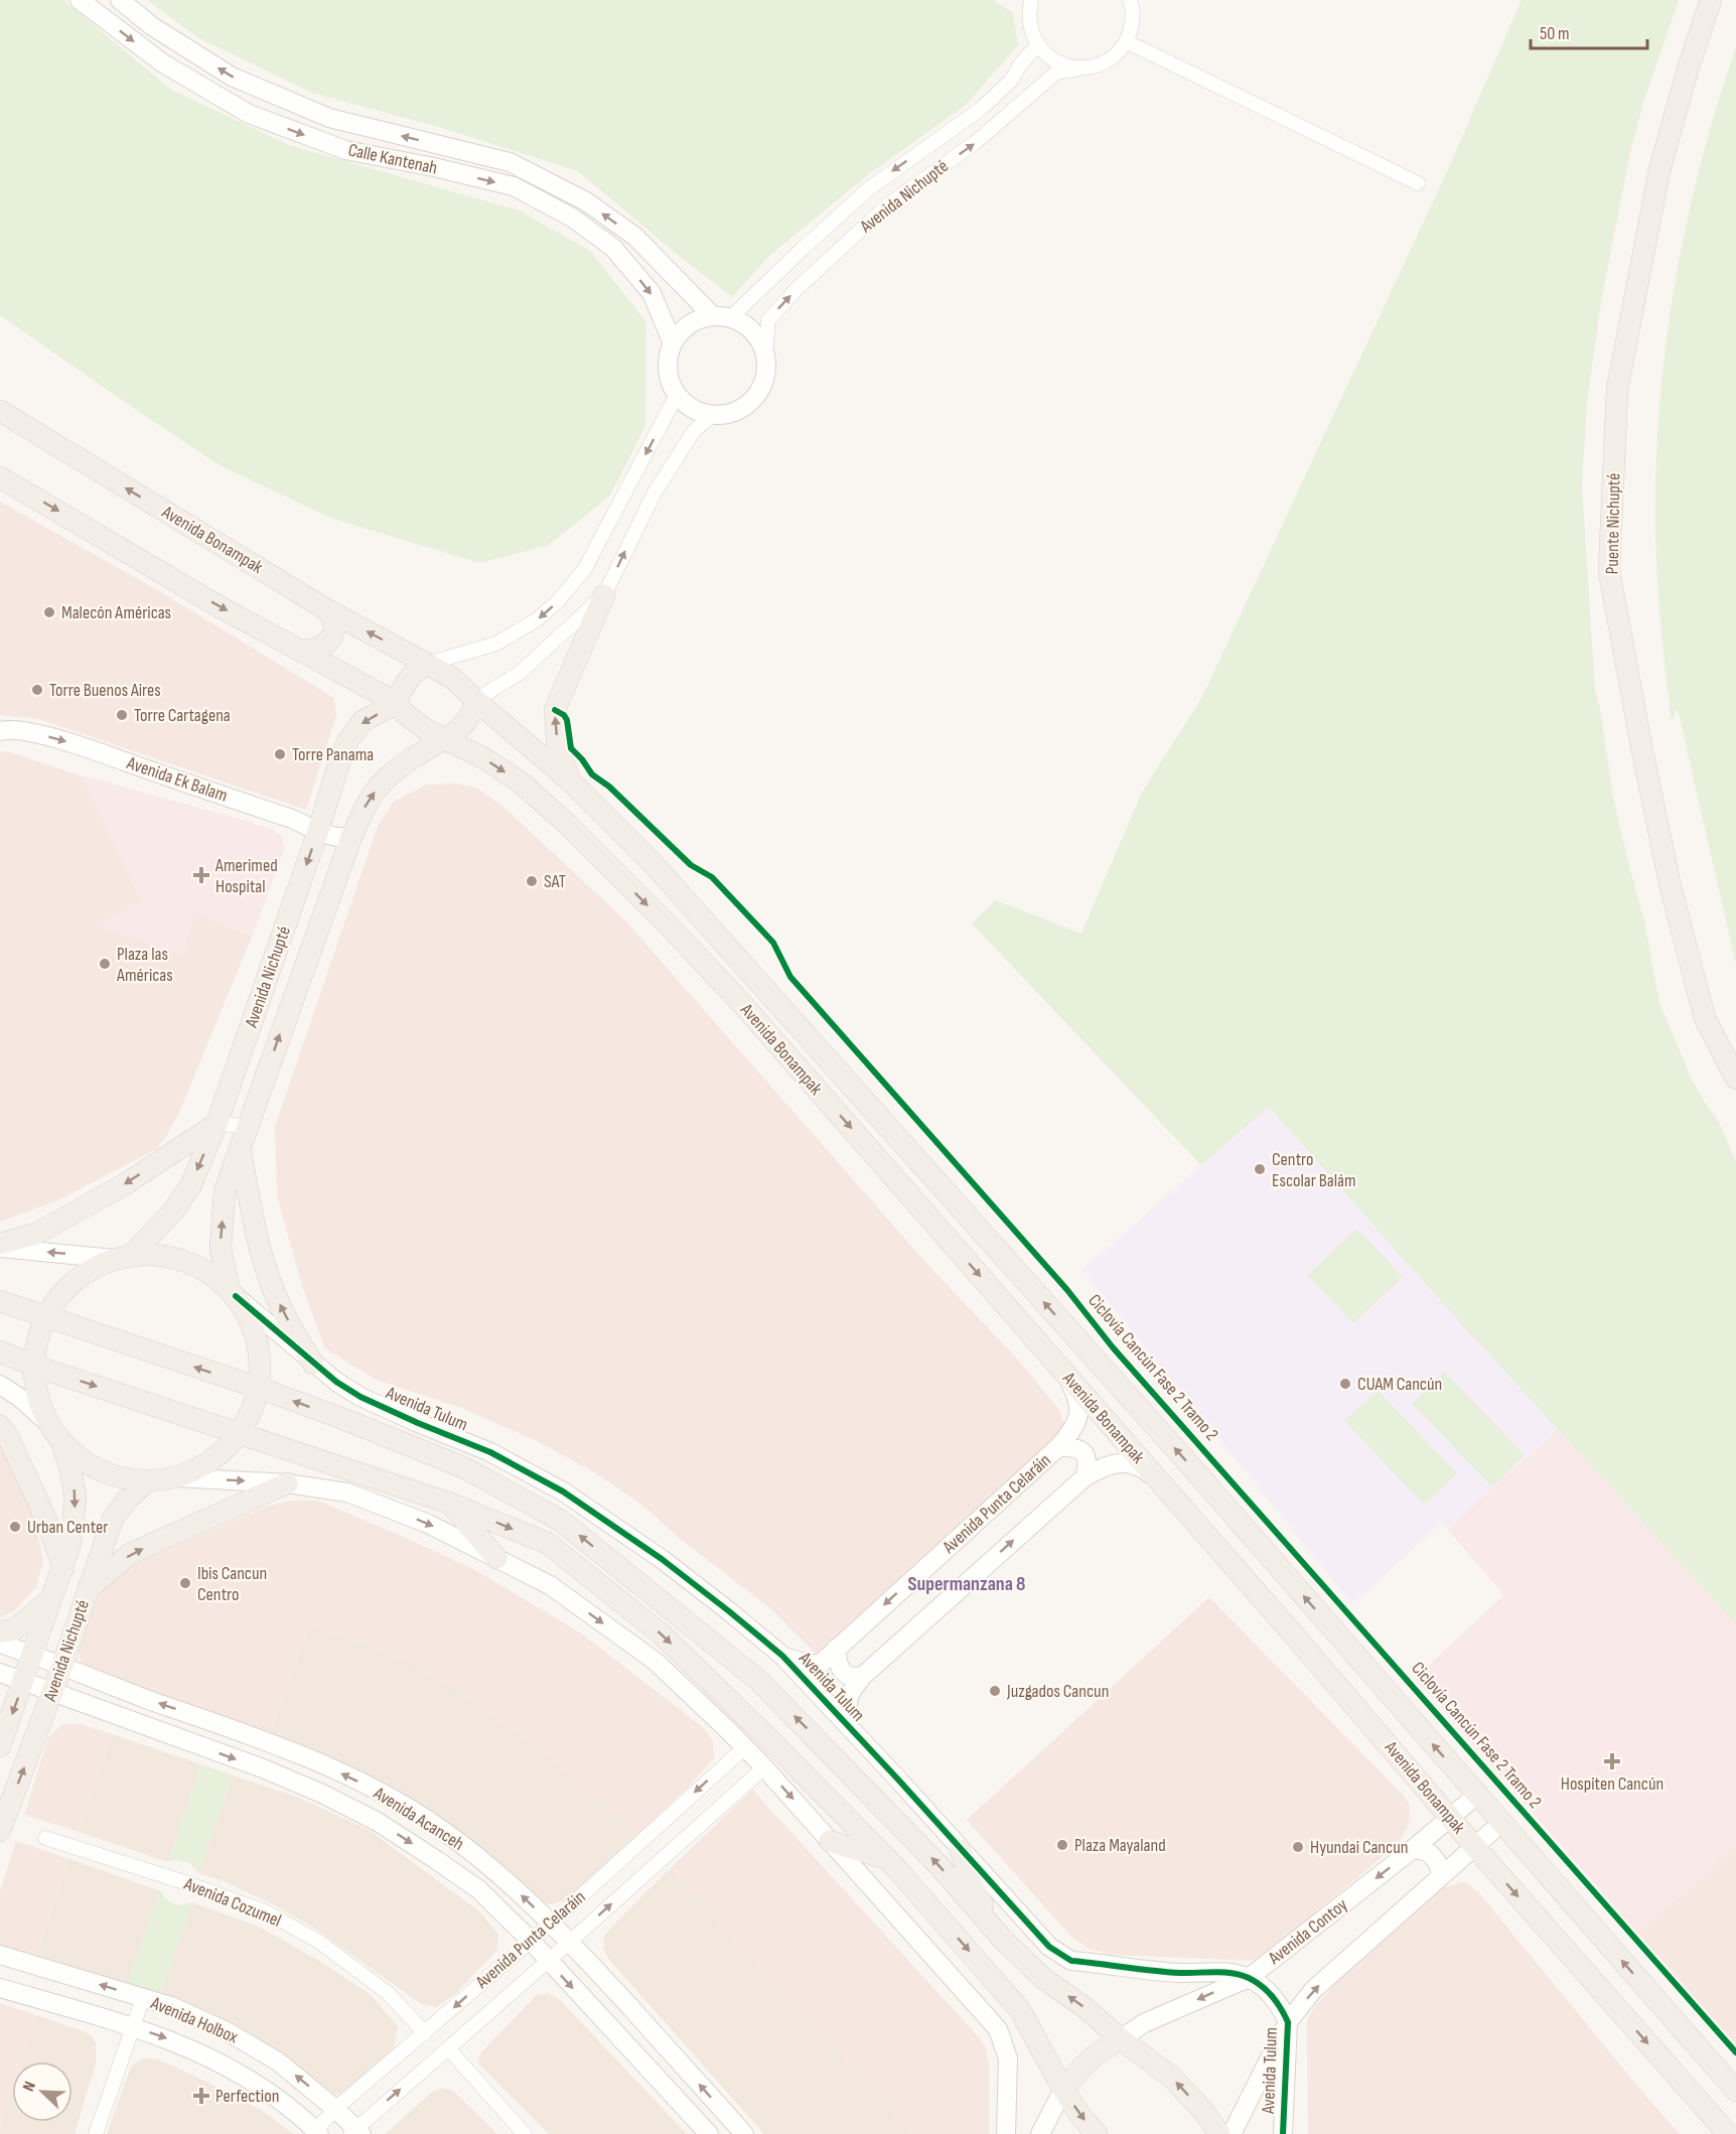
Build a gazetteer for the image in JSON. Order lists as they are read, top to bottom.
{
  "streets": {
    "main road": ["Avenida Nichupté", "Puente Nichupté", "Avenida Bonampak"],
    "street": [
      "Calle Kantenah",
      "Avenida Ek Balam",
      "Avenida Tulum",
      "Avenida Punta Celaráin",
      "Avenida Acanceh",
      "Avenida Cozumel",
      "Avenida Contoy",
      "Avenida Holbox"
    ],
    "cycle path": ["Ciclovía Cancún Fase 2 Tramo 2"]
  },
  "crossings": [
    ["Calle Kantenah", "Avenida Nichupté"],
    ["Avenida Nichupté", "Avenida Bonampak"],
    ["Avenida Nichupté", "Avenida Ek Balam"],
    ["Avenida Nichupté", "Avenida Tulum"],
    ["Avenida Nichupté", "Avenida Acanceh"],
    ["Avenida Bonampak", "Avenida Punta Celaráin"],
    ["Avenida Bonampak", "Avenida Contoy"],
    ["Avenida Tulum", "Avenida Punta Celaráin"],
    ["Avenida Tulum", "Avenida Contoy"],
    ["Avenida Punta Celaráin", "Avenida Acanceh"],
    ["Avenida Punta Celaráin", "Avenida Cozumel"],
    ["Avenida Punta Celaráin", "Avenida Holbox"]
  ],
  "one_way": ["Avenida Ek Balam"],
  "districts": ["Supermanzana 8"],
  "places": {
    "other": [
      "Malecón Américas",
      "Torre Buenos Aires",
      "Torre Cartagena",
      "Torre Panama",
      "SAT",
      "Plaza las Américas",
      "Centro Escolar Balám",
      "CUAM Cancún",
      "Urban Center",
      "Ibis Cancun Centro",
      "Juzgados Cancun",
      "Plaza Mayaland",
      "Hyundai Cancun"
    ],
    "health": ["Amerimed Hospital", "Hospiten Cancún", "Perfection"]
  },
  "scale_bar": "50 m",
  "north": "top left"
}
